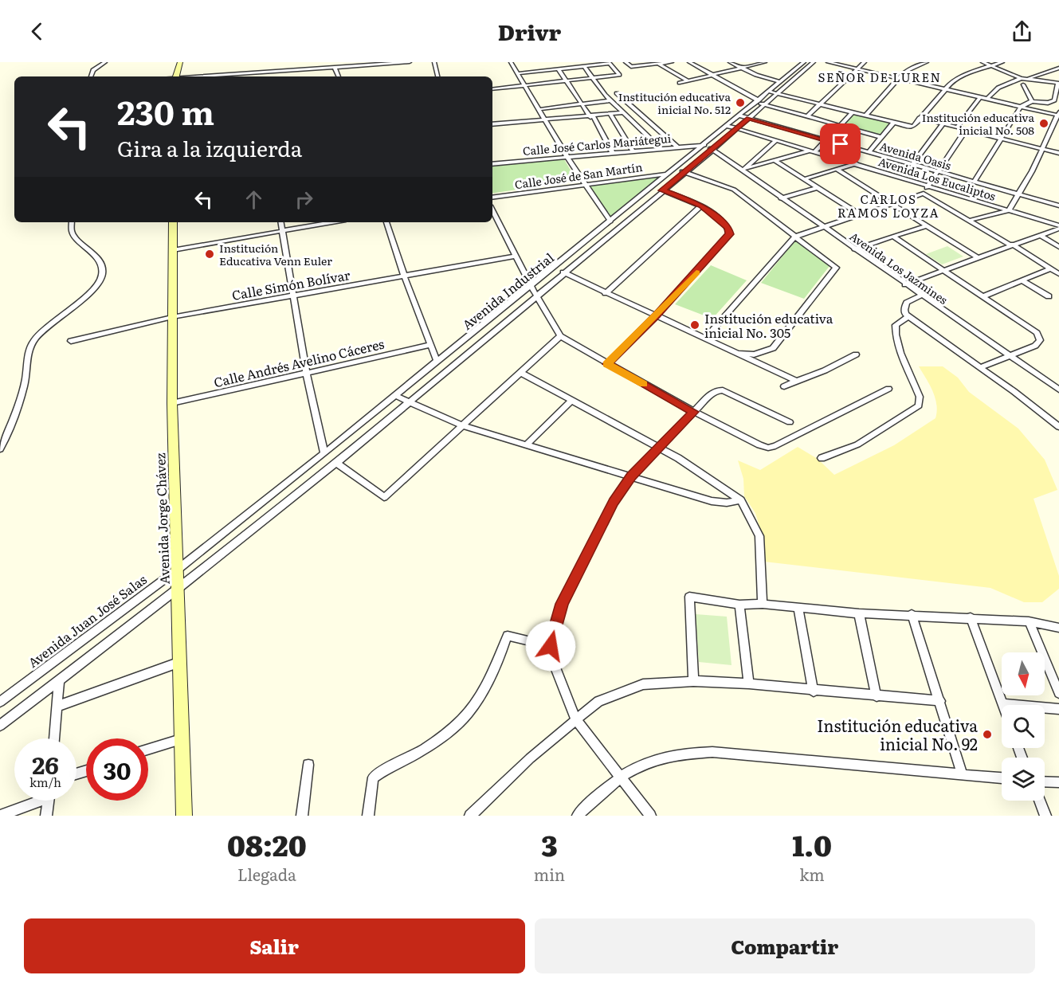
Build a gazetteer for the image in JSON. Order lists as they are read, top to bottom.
{
  "streets": {
    "main road": ["Avenida Jorge Chávez"],
    "street": [
      "Calle José Carlos Mariátegui",
      "Avenida Oasis",
      "Calle José de San Martín",
      "Avenida Los Eucaliptos",
      "Avenida Los Jazmines",
      "Calle Simón Bolívar",
      "Avenida Industrial",
      "Calle Andrés Avelino Cáceres",
      "Avenida Juan José Salas"
    ]
  },
  "crossings": [
    ["Calle José Carlos Mariátegui", "Avenida Los Jazmines"],
    ["Calle José Carlos Mariátegui", "Avenida Industrial"],
    ["Calle José de San Martín", "Avenida Industrial"],
    ["Avenida Los Jazmines", "Avenida Industrial"],
    ["Calle Simón Bolívar", "Avenida Jorge Chávez"],
    ["Avenida Industrial", "Avenida Juan José Salas"],
    ["Calle Andrés Avelino Cáceres", "Avenida Jorge Chávez"],
    ["Avenida Jorge Chávez", "Avenida Juan José Salas"]
  ],
  "districts": ["SEÑOR DE LUREN", "CARLOS RAMOS LOYZA"],
  "places": [
    "Institución educativa inicial No. 512",
    "Institución educativa inicial No. 508",
    "Institución Educativa Venn Euler",
    "Institución educativa inicial No. 305",
    "Institución educativa inicial No. 92"
  ],
  "north": "bottom",
  "page": {
    "header": "Drivr",
    "turn": ["230 m", "Gira a la izquierda"],
    "speed": "26 km/h",
    "limit": "30",
    "eta": [
      "08:20",
      "Llegada",
      "3",
      "min",
      "1.0",
      "km"
    ],
    "buttons": ["Salir", "Compartir"]
  }
}
